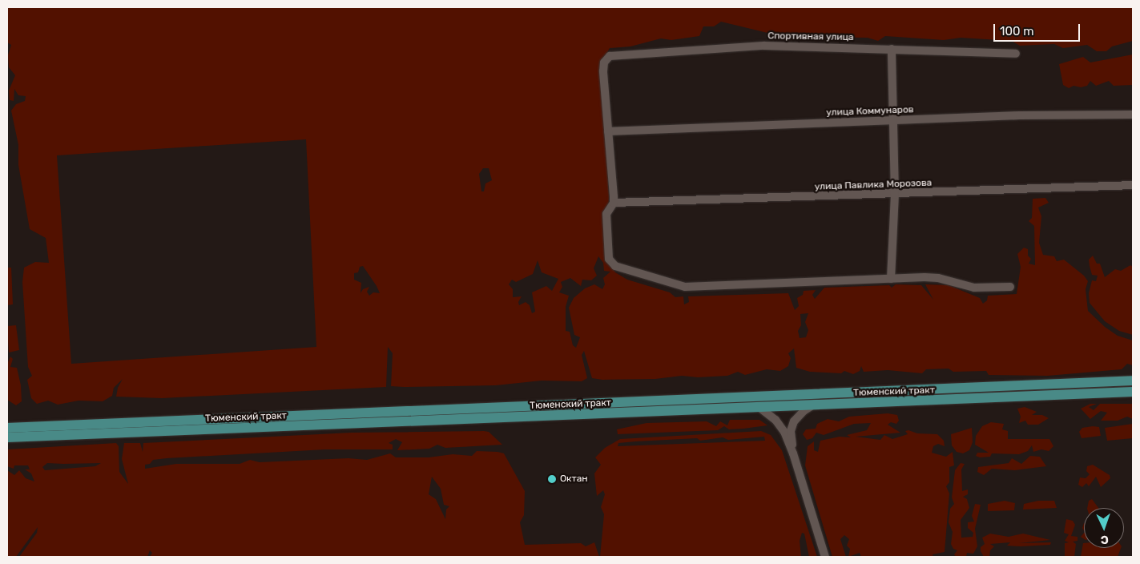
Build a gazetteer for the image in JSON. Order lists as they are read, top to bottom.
{
  "streets": {
    "main road": ["Тюменский тракт"],
    "street": ["Спортивная улица", "улица Коммунаров", "улица Павлика Морозова"]
  },
  "crossings": [
    ["Спортивная улица", "улица Коммунаров"]
  ],
  "places": ["Октан"],
  "scale_bar": "100 m",
  "north": "bottom"
}
